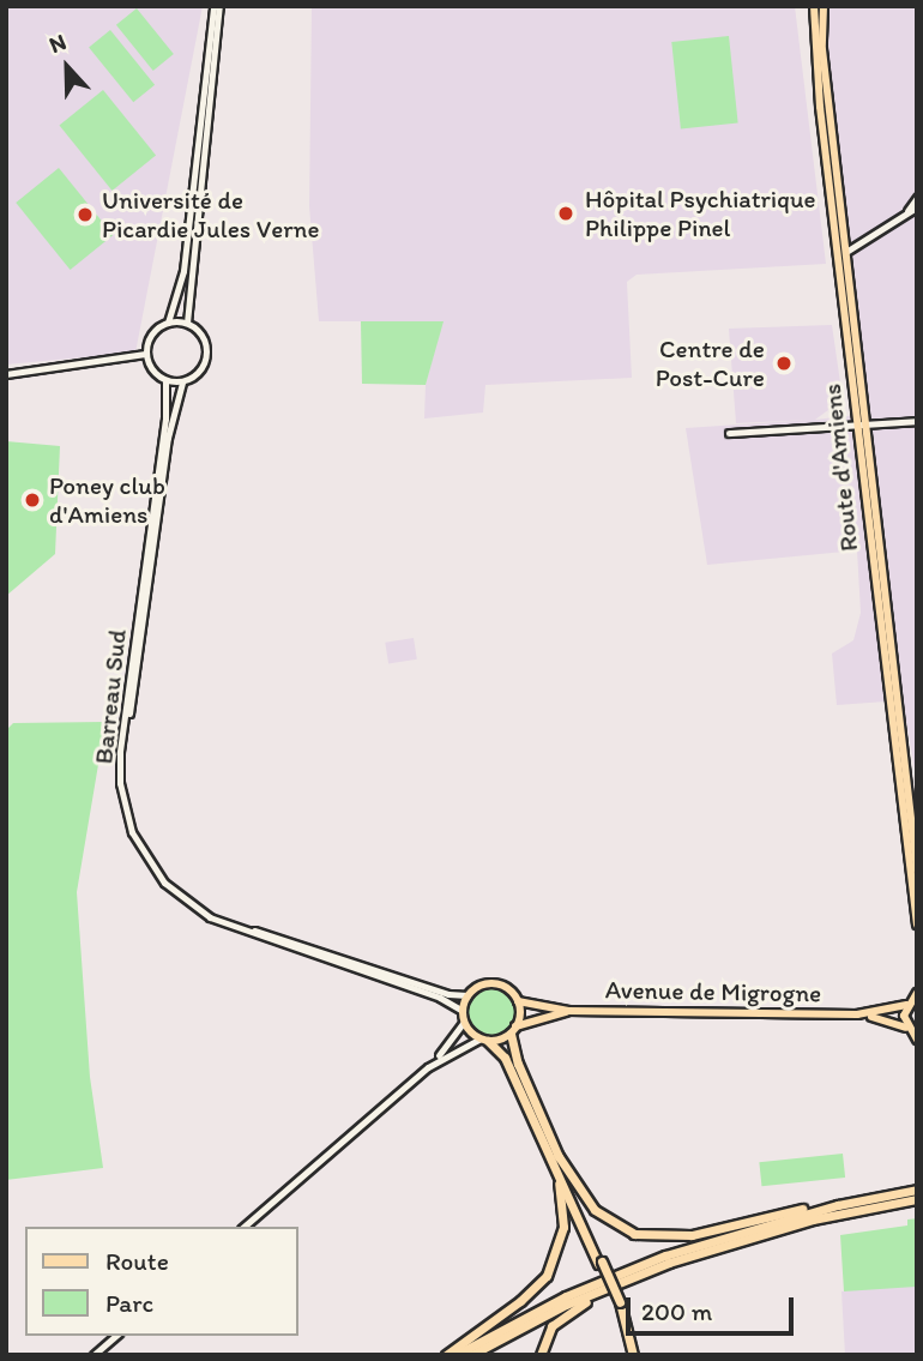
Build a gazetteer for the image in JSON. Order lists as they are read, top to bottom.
{
  "streets": {
    "main road": ["Route d'Amiens", "Barreau Sud", "Avenue de Migrogne"]
  },
  "crossings": [
    ["Barreau Sud", "Avenue de Migrogne"]
  ],
  "places": [
    "Hôpital Psychiatrique Philippe Pinel",
    "Université de Picardie Jules Verne",
    "Centre de Post-Cure",
    "Poney club d'Amiens"
  ],
  "legend": ["Route", "Parc"],
  "scale_bar": "200 m",
  "north": "top"
}
